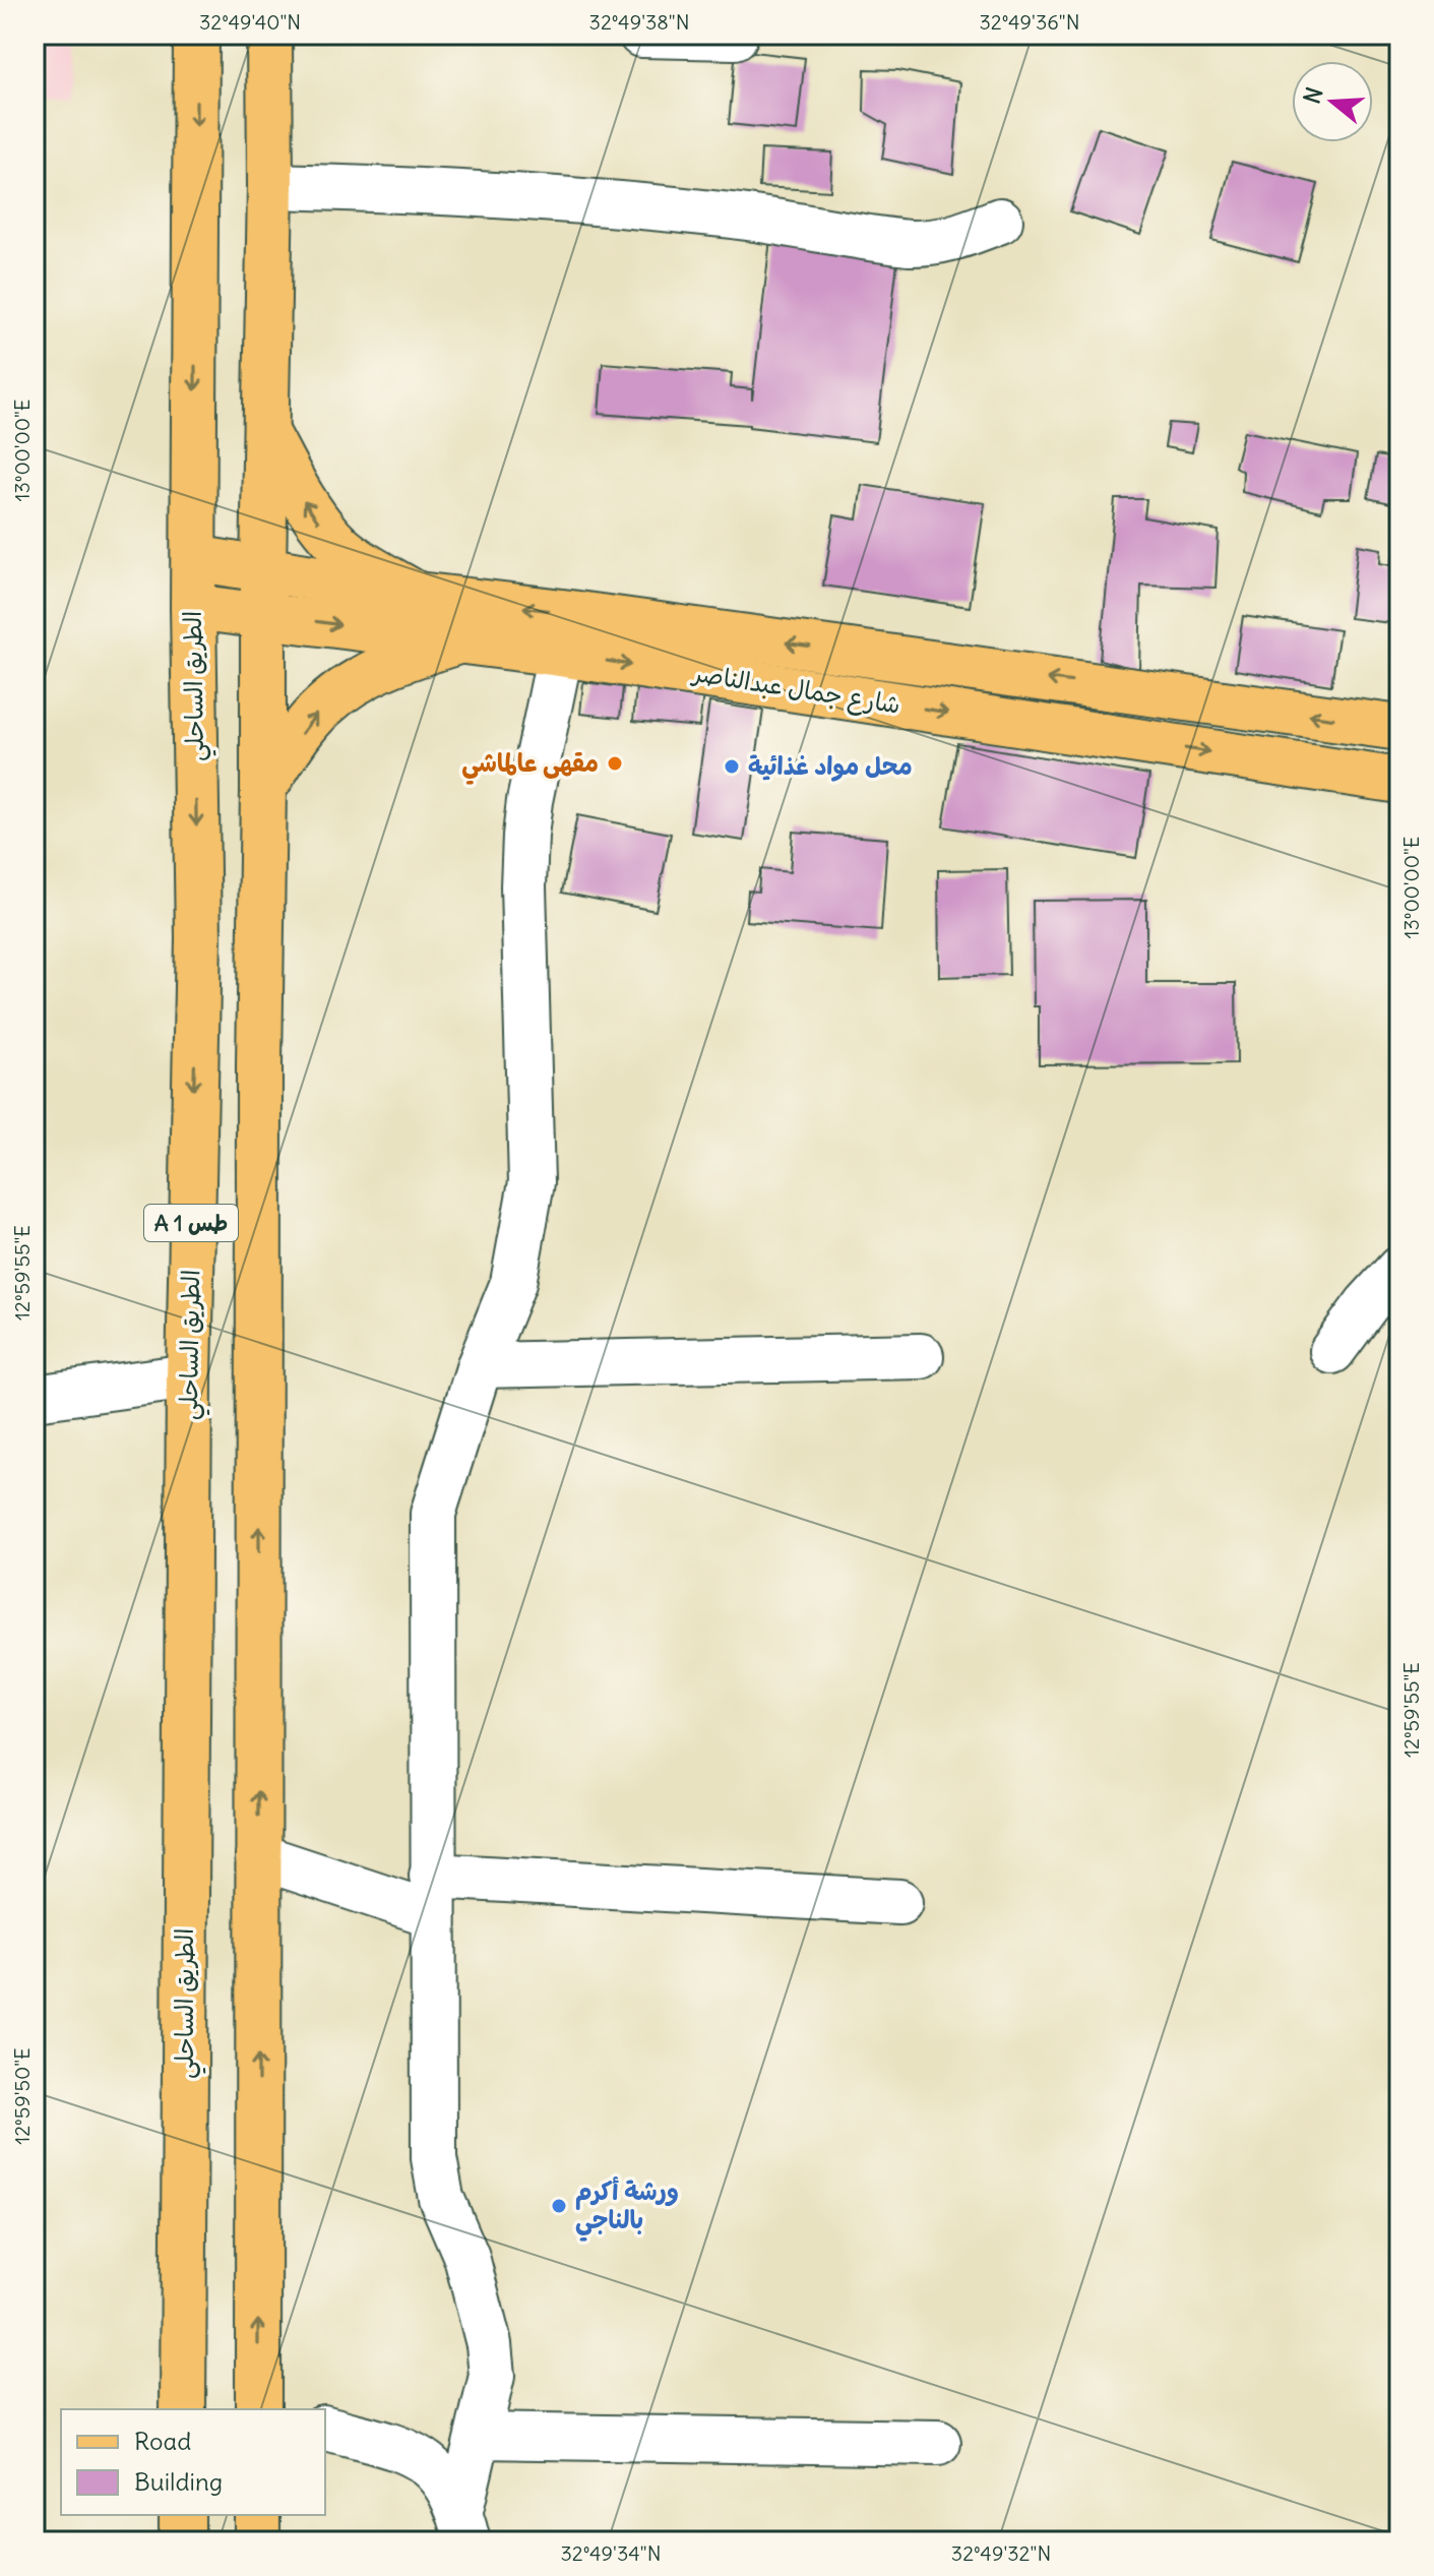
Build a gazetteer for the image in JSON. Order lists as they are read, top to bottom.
{
  "streets": {
    "main road": ["الطريق الساحلي", "شارع جمال عبدالناصر", "A 1 طس"]
  },
  "crossings": [
    ["الطريق الساحلي", "شارع جمال عبدالناصر"],
    ["شارع جمال عبدالناصر", "A 1 طس"]
  ],
  "places": ["مقهى عالماشي", "محل مواد غذائية", "ورشة أكرم بالناجي"],
  "legend": ["Road", "Building"],
  "north": "left",
  "coordinates": [
    "32°49'40\"N",
    "32°49'38\"N",
    "32°49'36\"N",
    "13°00'00\"E",
    "12°59'55\"E",
    "12°59'50\"E",
    "32°49'34\"N",
    "32°49'32\"N"
  ]
}
